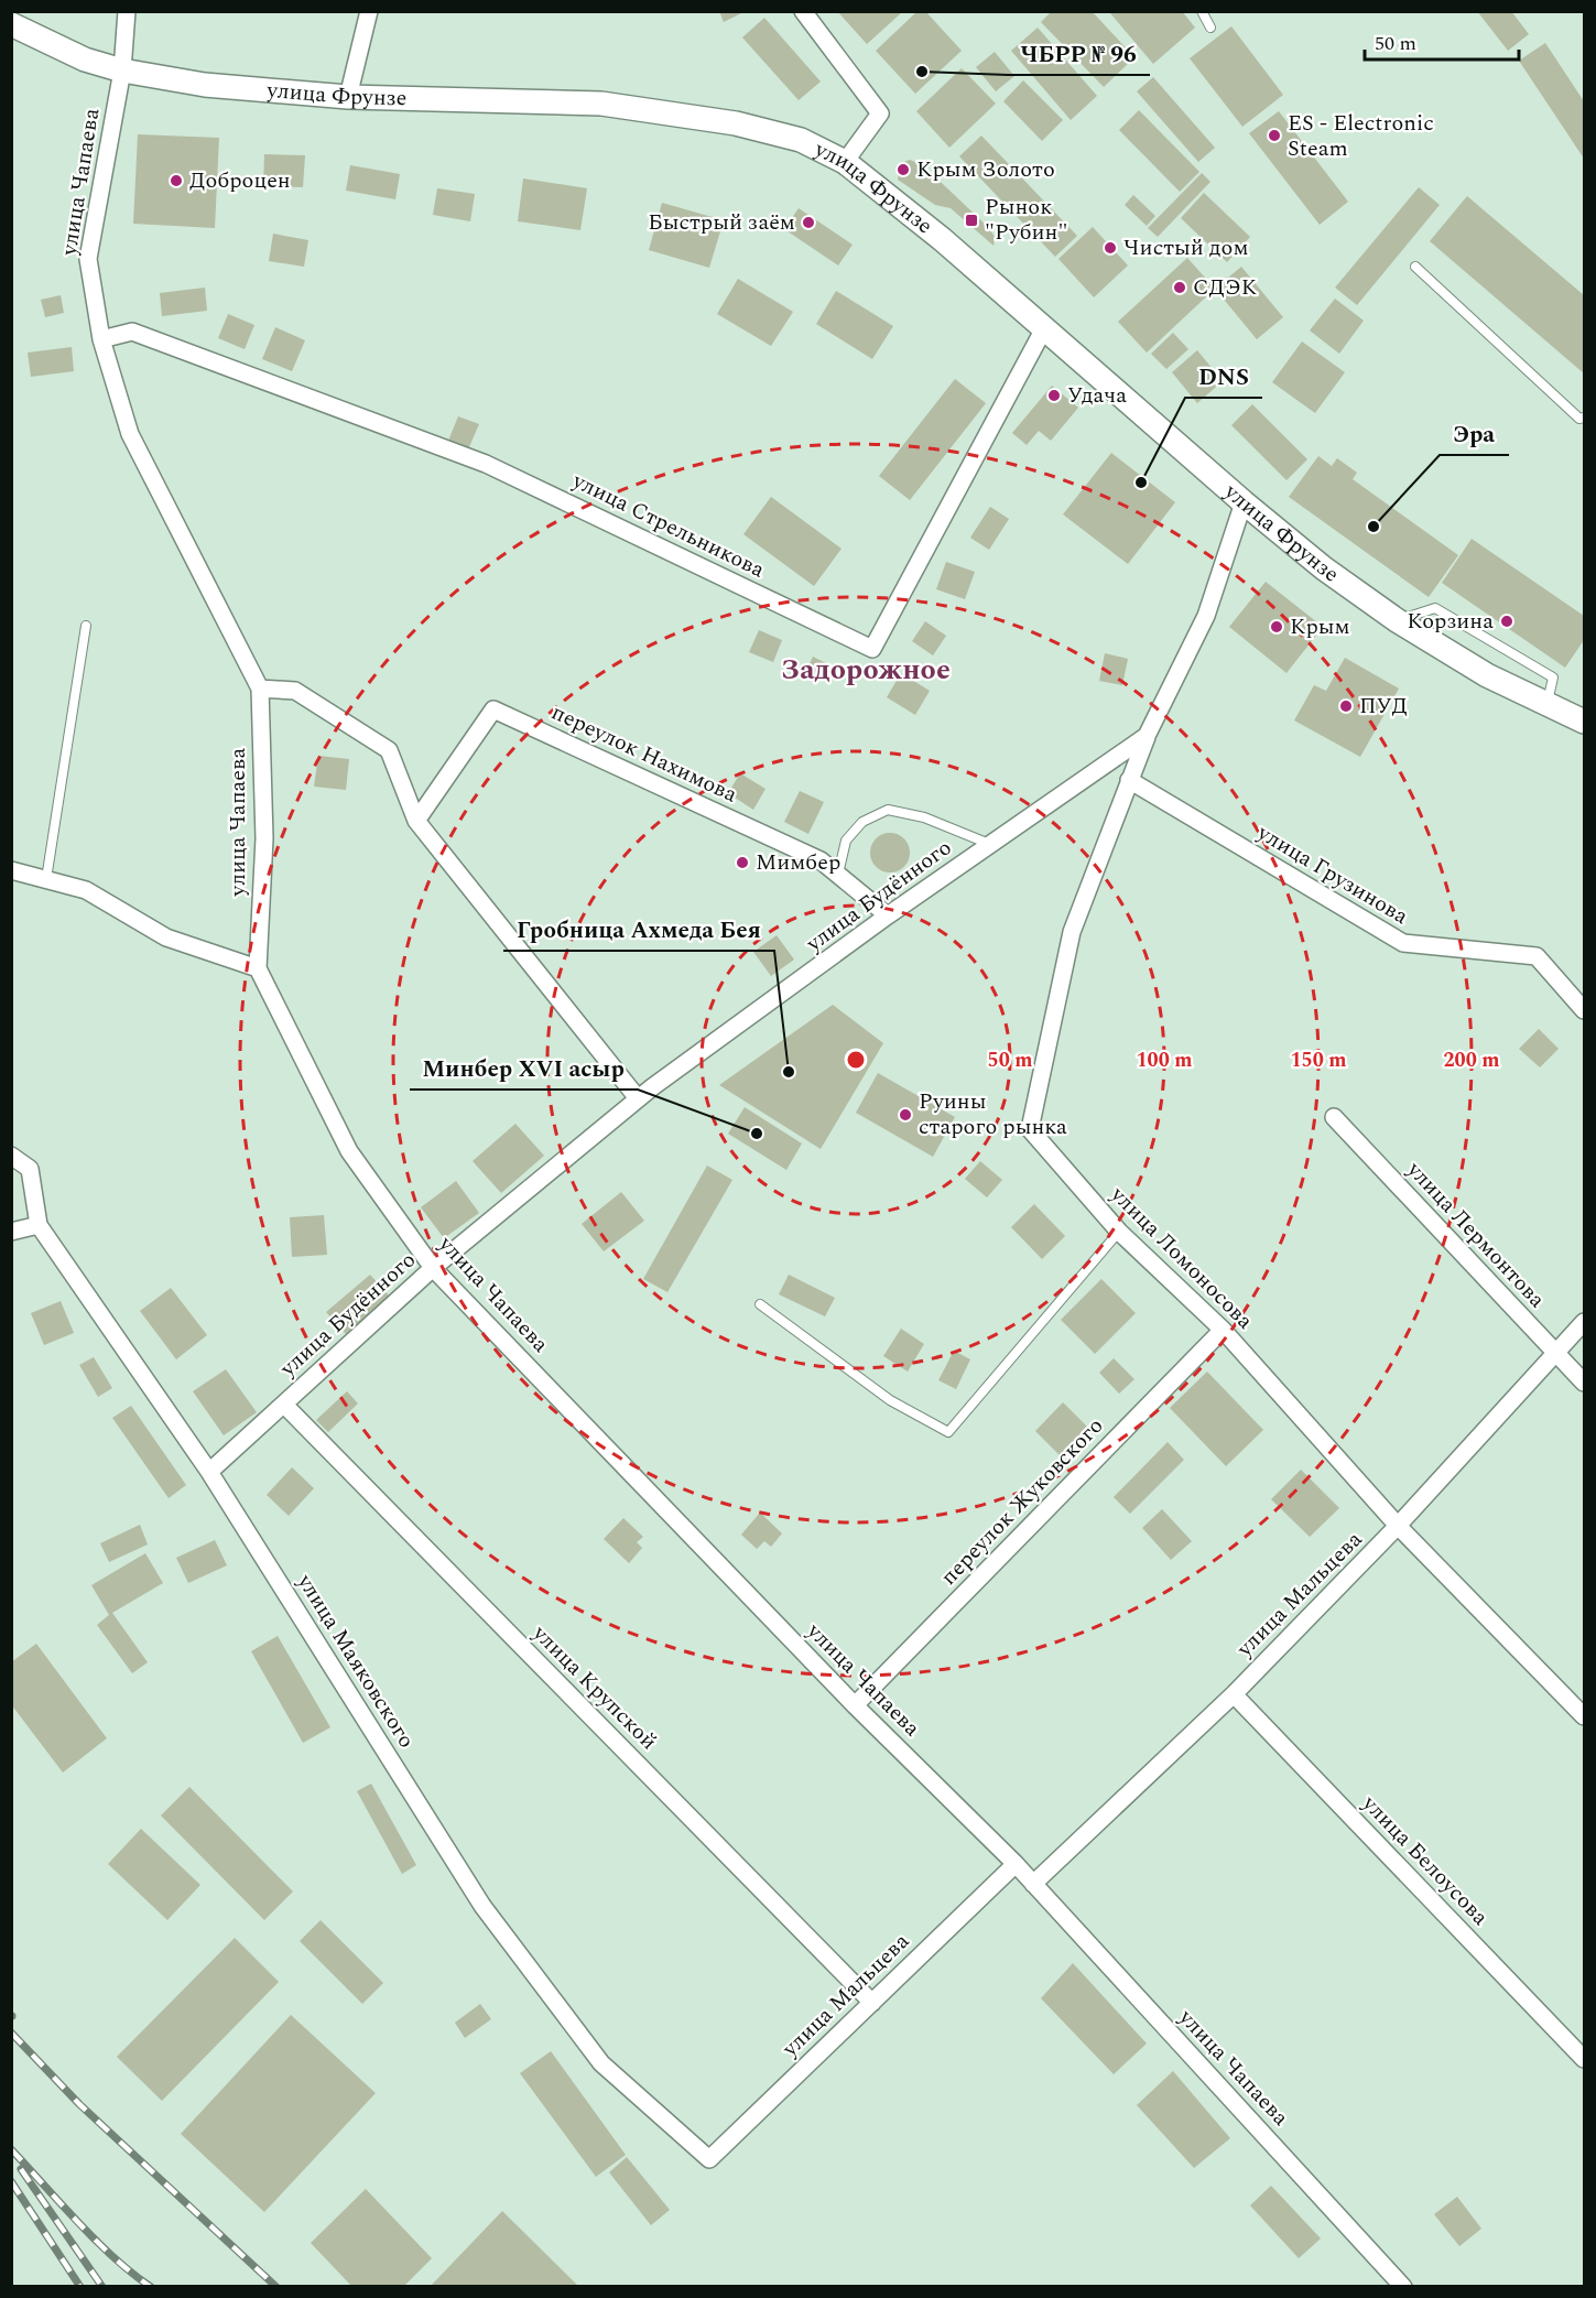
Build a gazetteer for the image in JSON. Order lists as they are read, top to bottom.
{
  "streets": {
    "main road": ["улица Фрунзе"],
    "street": [
      "улица Чапаева",
      "улица Стрельникова",
      "переулок Нахимова",
      "улица Грузинова",
      "улица Будённого",
      "улица Лермонтова",
      "улица Ломоносова",
      "переулок Жуковского",
      "улица Мальцева",
      "улица Маяковского",
      "улица Крупской",
      "улица Белоусова"
    ]
  },
  "crossings": [
    ["улица Фрунзе", "улица Чапаева"],
    ["улица Фрунзе", "улица Стрельникова"],
    ["улица Фрунзе", "улица Будённого"],
    ["улица Чапаева", "улица Стрельникова"],
    ["улица Чапаева", "улица Будённого"],
    ["улица Чапаева", "переулок Жуковского"],
    ["улица Чапаева", "улица Мальцева"],
    ["переулок Нахимова", "улица Будённого"],
    ["улица Грузинова", "улица Ломоносова"],
    ["улица Будённого", "улица Ломоносова"],
    ["улица Будённого", "улица Маяковского"],
    ["улица Будённого", "улица Крупской"],
    ["улица Лермонтова", "улица Мальцева"],
    ["улица Ломоносова", "переулок Жуковского"],
    ["улица Ломоносова", "улица Мальцева"],
    ["улица Мальцева", "улица Маяковского"],
    ["улица Мальцева", "улица Крупской"],
    ["улица Мальцева", "улица Белоусова"]
  ],
  "districts": ["Задорожное"],
  "places": {
    "other": [
      "ЧБРР № 96",
      "ES - Electronic Steam",
      "Крым Золото",
      "Доброцен",
      "Быстрый заём",
      "Чистый дом",
      "СДЭК",
      "Удача",
      "DNS",
      "Эра",
      "Корзина",
      "Крым",
      "ПУД",
      "Мимбер",
      "Гробница Ахмеда Бея",
      "Руины старого рынка",
      "Минбер XVI асыр"
    ],
    "transit": ["Рынок \"Рубин\""]
  },
  "scale_bar": "50 m",
  "rings": [
    "50 m",
    "100 m",
    "150 m",
    "200 m"
  ]
}
